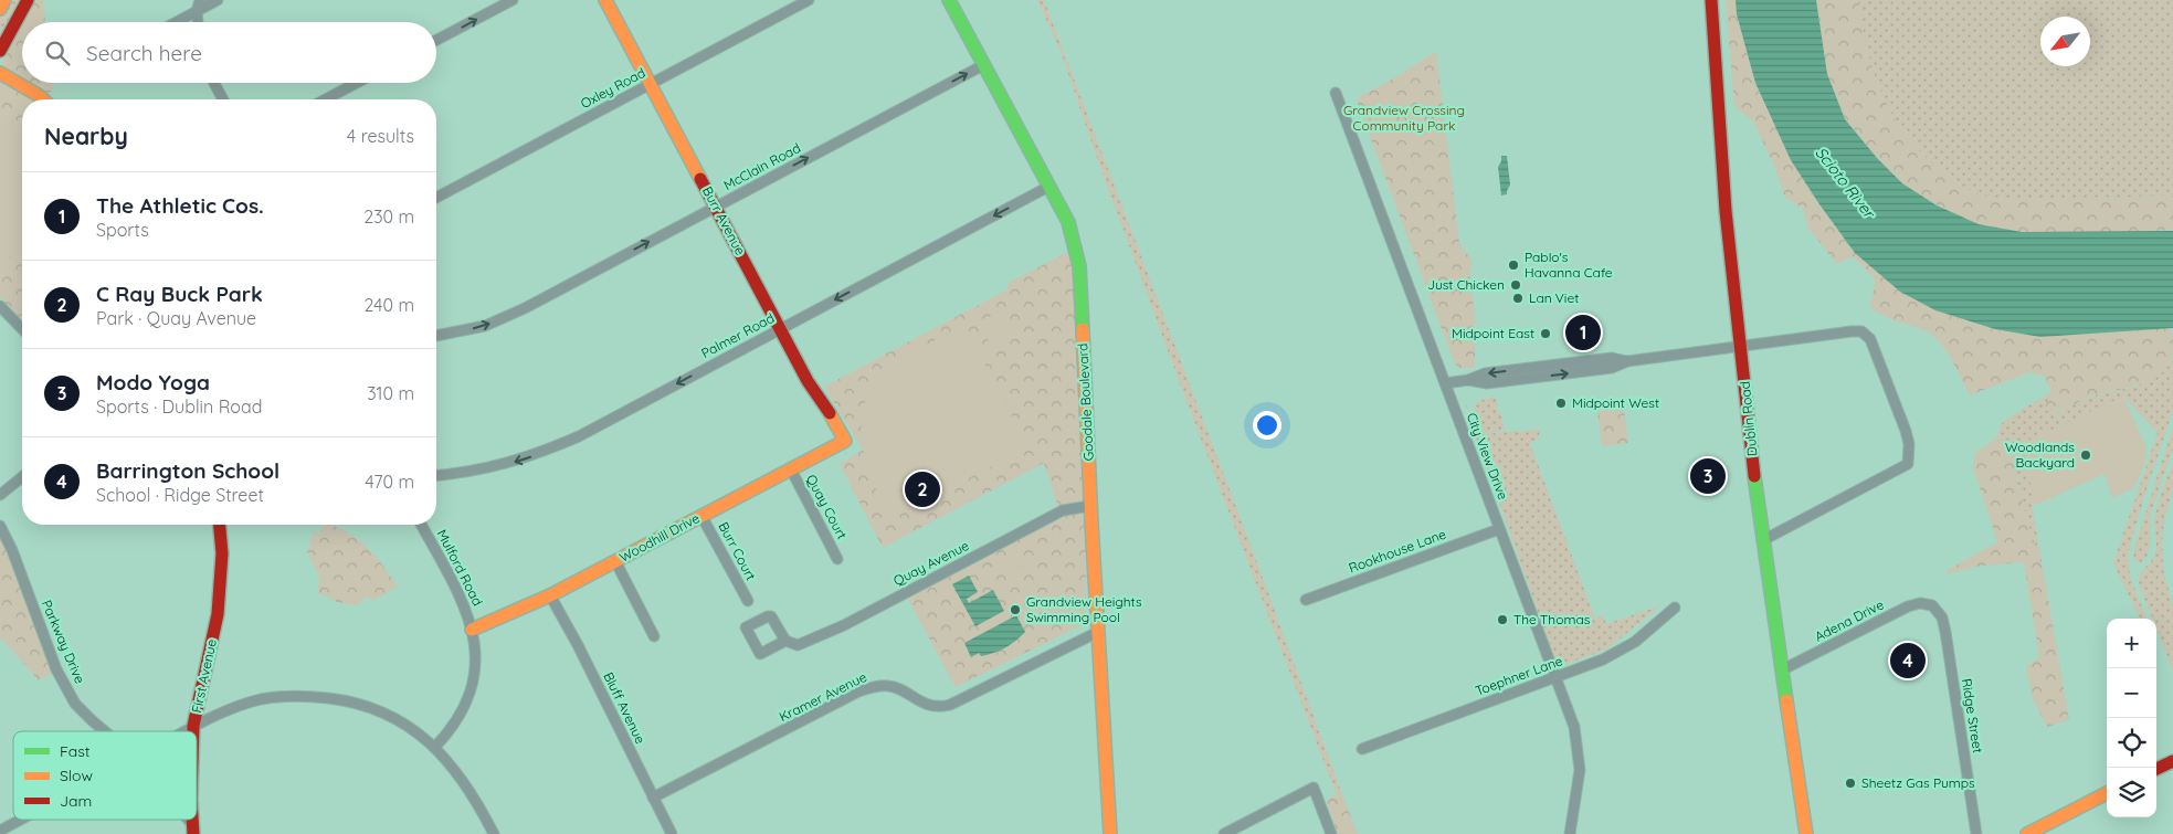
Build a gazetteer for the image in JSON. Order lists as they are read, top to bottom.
{
  "streets": {
    "main road": [
      "Burr Avenue",
      "Goodale Boulevard",
      "Dublin Road",
      "Woodhill Drive",
      "First Avenue"
    ],
    "street": [
      "Oxley Road",
      "McClain Road",
      "Palmer Road",
      "City View Drive",
      "Quay Court",
      "Burr Court",
      "Rookhouse Lane",
      "Quay Avenue",
      "Mulford Road",
      "Adena Drive",
      "Parkway Drive",
      "Toephner Lane",
      "Kramer Avenue",
      "Bluff Avenue",
      "Ridge Street"
    ]
  },
  "crossings": [
    ["Oxley Road", "Burr Avenue"],
    ["McClain Road", "Burr Avenue"],
    ["McClain Road", "Goodale Boulevard"],
    ["Burr Avenue", "Palmer Road"],
    ["Burr Avenue", "Woodhill Drive"],
    ["Palmer Road", "Goodale Boulevard"],
    ["Goodale Boulevard", "Quay Avenue"],
    ["Goodale Boulevard", "Kramer Avenue"],
    ["Dublin Road", "Adena Drive"],
    ["City View Drive", "Rookhouse Lane"],
    ["City View Drive", "Toephner Lane"],
    ["Quay Court", "Woodhill Drive"],
    ["Woodhill Drive", "Burr Court"],
    ["Woodhill Drive", "Mulford Road"],
    ["Woodhill Drive", "Bluff Avenue"],
    ["Adena Drive", "Ridge Street"],
    ["Kramer Avenue", "Bluff Avenue"]
  ],
  "one_way": ["McClain Road", "Palmer Road"],
  "water": ["Scioto River"],
  "parks": ["Grandview Crossing Community Park"],
  "places": [
    "Pablo's Havanna Cafe",
    "Just Chicken",
    "Lan Viet",
    "Midpoint East",
    "Midpoint West",
    "Woodlands Backyard",
    "Grandview Heights Swimming Pool",
    "The Thomas",
    "Sheetz Gas Pumps"
  ],
  "legend": ["Fast", "Slow", "Jam"],
  "north": "bottom left",
  "page": {
    "search": "Search here",
    "heading": ["Nearby", "4 results"],
    "list": [
      {
        "mark": "1",
        "name": "The Athletic Cos.",
        "note": "Sports",
        "value": "230 m"
      },
      {
        "mark": "2",
        "name": "C Ray Buck Park",
        "note": "Park · Quay Avenue",
        "value": "240 m"
      },
      {
        "mark": "3",
        "name": "Modo Yoga",
        "note": "Sports · Dublin Road",
        "value": "310 m"
      },
      {
        "mark": "4",
        "name": "Barrington School",
        "note": "School · Ridge Street",
        "value": "470 m"
      }
    ],
    "pins": [
      "1",
      "3",
      "2",
      "4"
    ],
    "map_buttons": ["+", "−"]
  }
}
